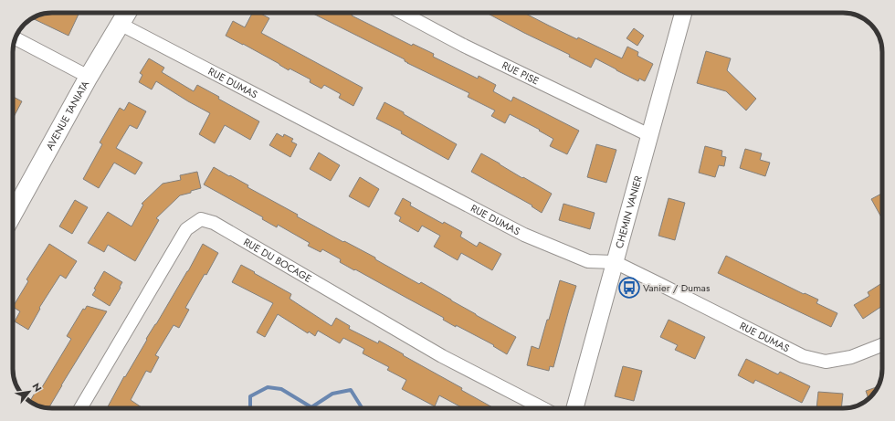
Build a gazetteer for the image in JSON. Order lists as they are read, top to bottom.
{
  "streets": {
    "main road": ["AVENUE TANIATA"],
    "street": [
      "RUE PISE",
      "RUE DUMAS",
      "CHEMIN VANIER",
      "RUE DU BOCAGE"
    ]
  },
  "crossings": [
    ["RUE PISE", "CHEMIN VANIER"],
    ["RUE DUMAS", "AVENUE TANIATA"],
    ["RUE DUMAS", "CHEMIN VANIER"]
  ],
  "places": {
    "bus stop": ["Vanier / Dumas"]
  },
  "north": "top right"
}
